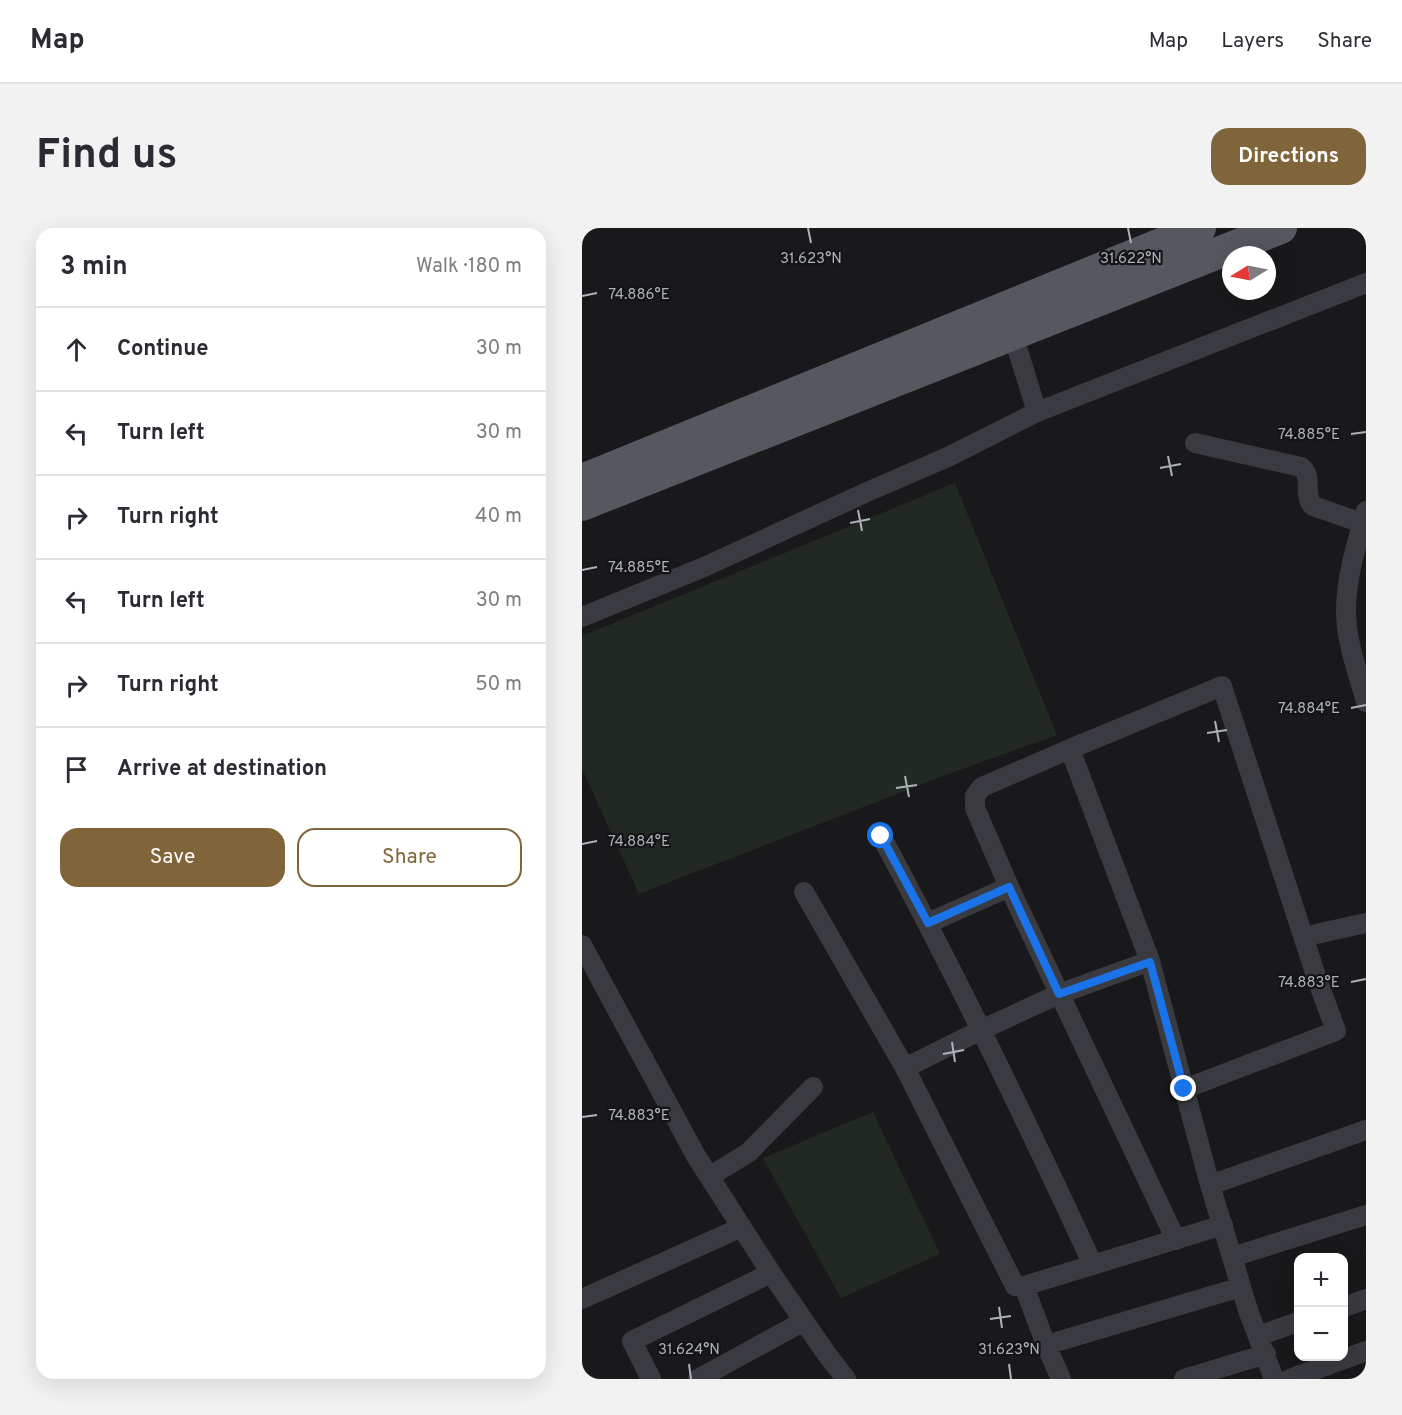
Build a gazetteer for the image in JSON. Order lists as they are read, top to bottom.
{
  "north": "left",
  "page": {
    "header": "Map",
    "nav": ["Map", "Layers", "Share"],
    "buttons": [
      "Directions",
      ["Save", "Share"]
    ],
    "title": "Find us",
    "heading": ["3 min", "Walk · 180 m"],
    "list": [
      ["Continue", "30 m"],
      ["Turn left", "30 m"],
      ["Turn right", "40 m"],
      ["Turn left", "30 m"],
      ["Turn right", "50 m"],
      "Arrive at destination"
    ],
    "map_buttons": ["+", "−"]
  },
  "coordinates": [
    "31.623°N",
    "31.622°N",
    "74.886°E",
    "74.885°E",
    "74.884°E",
    "74.883°E",
    "31.624°N"
  ]
}
